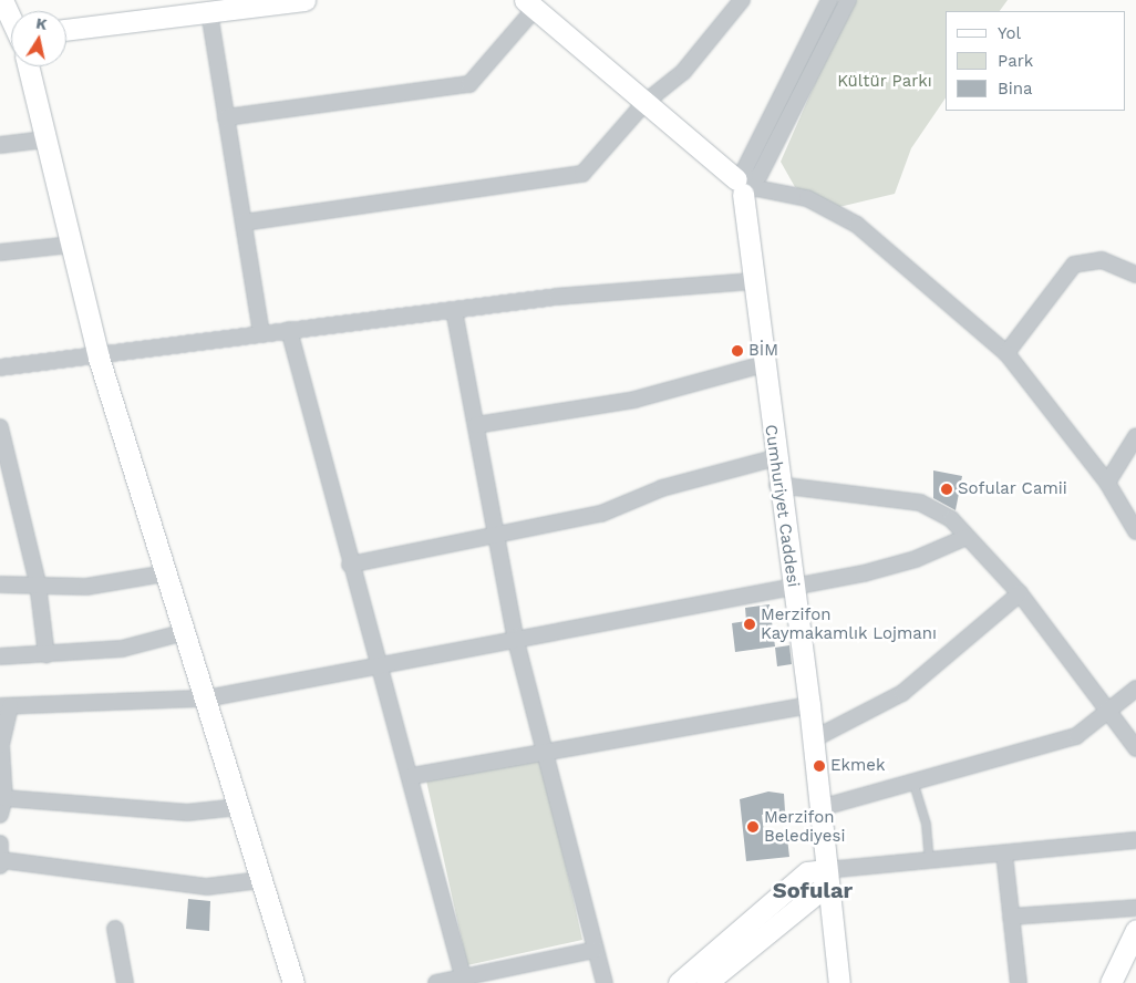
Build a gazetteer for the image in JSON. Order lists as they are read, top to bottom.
{
  "streets": {
    "street": ["Cumhuriyet Caddesi"]
  },
  "districts": ["Sofular"],
  "parks": ["Kültür Parkı"],
  "places": [
    "BİM",
    "Sofular Camii",
    "Merzifon Kaymakamlık Lojmanı",
    "Ekmek",
    "Merzifon Belediyesi"
  ],
  "legend": ["Yol", "Park", "Bina"],
  "north": "top"
}
